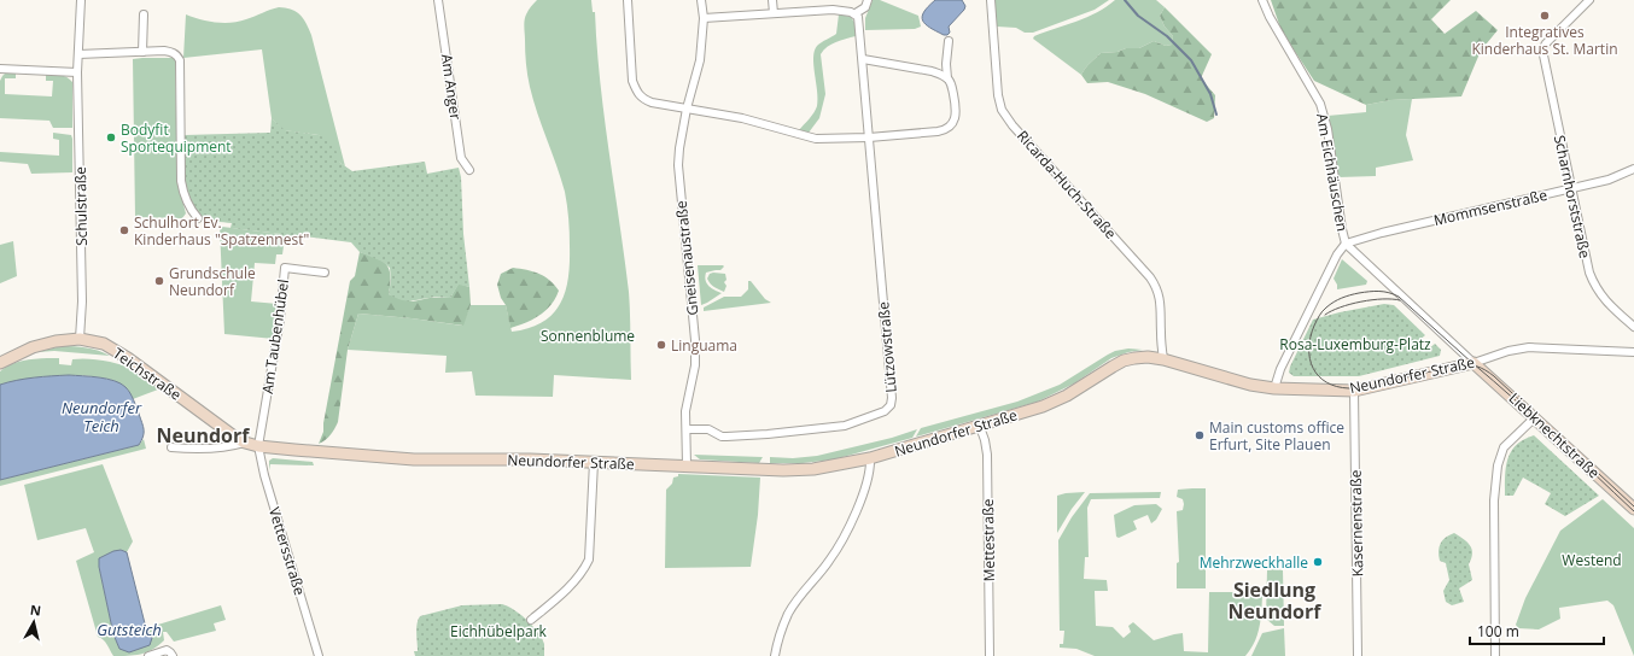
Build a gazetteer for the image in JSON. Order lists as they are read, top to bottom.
{
  "streets": {
    "street": [
      "Am Anger",
      "Am Eichhäuschen",
      "Ricarda-Huch-Straße",
      "Scharnhorststraße",
      "Schulstraße",
      "Mommsenstraße",
      "Gneisenaustraße",
      "Am Taubenhübel",
      "Lützowstraße",
      "Teichstraße",
      "Neundorfer Straße",
      "Liebknechtstraße",
      "Kasernenstraße",
      "Mettestraße",
      "Vettersstraße"
    ]
  },
  "crossings": [
    ["Am Eichhäuschen", "Mommsenstraße"],
    ["Ricarda-Huch-Straße", "Neundorfer Straße"],
    ["Scharnhorststraße", "Mommsenstraße"],
    ["Schulstraße", "Teichstraße"],
    ["Gneisenaustraße", "Lützowstraße"],
    ["Gneisenaustraße", "Neundorfer Straße"],
    ["Am Taubenhübel", "Teichstraße"],
    ["Am Taubenhübel", "Neundorfer Straße"],
    ["Am Taubenhübel", "Vettersstraße"],
    ["Teichstraße", "Neundorfer Straße"],
    ["Teichstraße", "Vettersstraße"],
    ["Neundorfer Straße", "Liebknechtstraße"],
    ["Neundorfer Straße", "Kasernenstraße"],
    ["Neundorfer Straße", "Mettestraße"],
    ["Neundorfer Straße", "Vettersstraße"]
  ],
  "districts": ["Neundorf", "Siedlung Neundorf"],
  "water": ["Neundorfer Teich", "Gutsteich"],
  "parks": [
    "Sonnenblume",
    "Rosa-Luxemburg-Platz",
    "Westend",
    "Eichhübelpark"
  ],
  "places": [
    "Integratives Kinderhaus St. Martin",
    "Bodyfit Sportequipment",
    "Schulhort Ev. Kinderhaus \"Spatzennest\"",
    "Grundschule Neundorf",
    "Linguama",
    "Main customs office Erfurt, Site Plauen",
    "Mehrzweckhalle"
  ],
  "scale_bar": "100 m",
  "north": "top"
}
